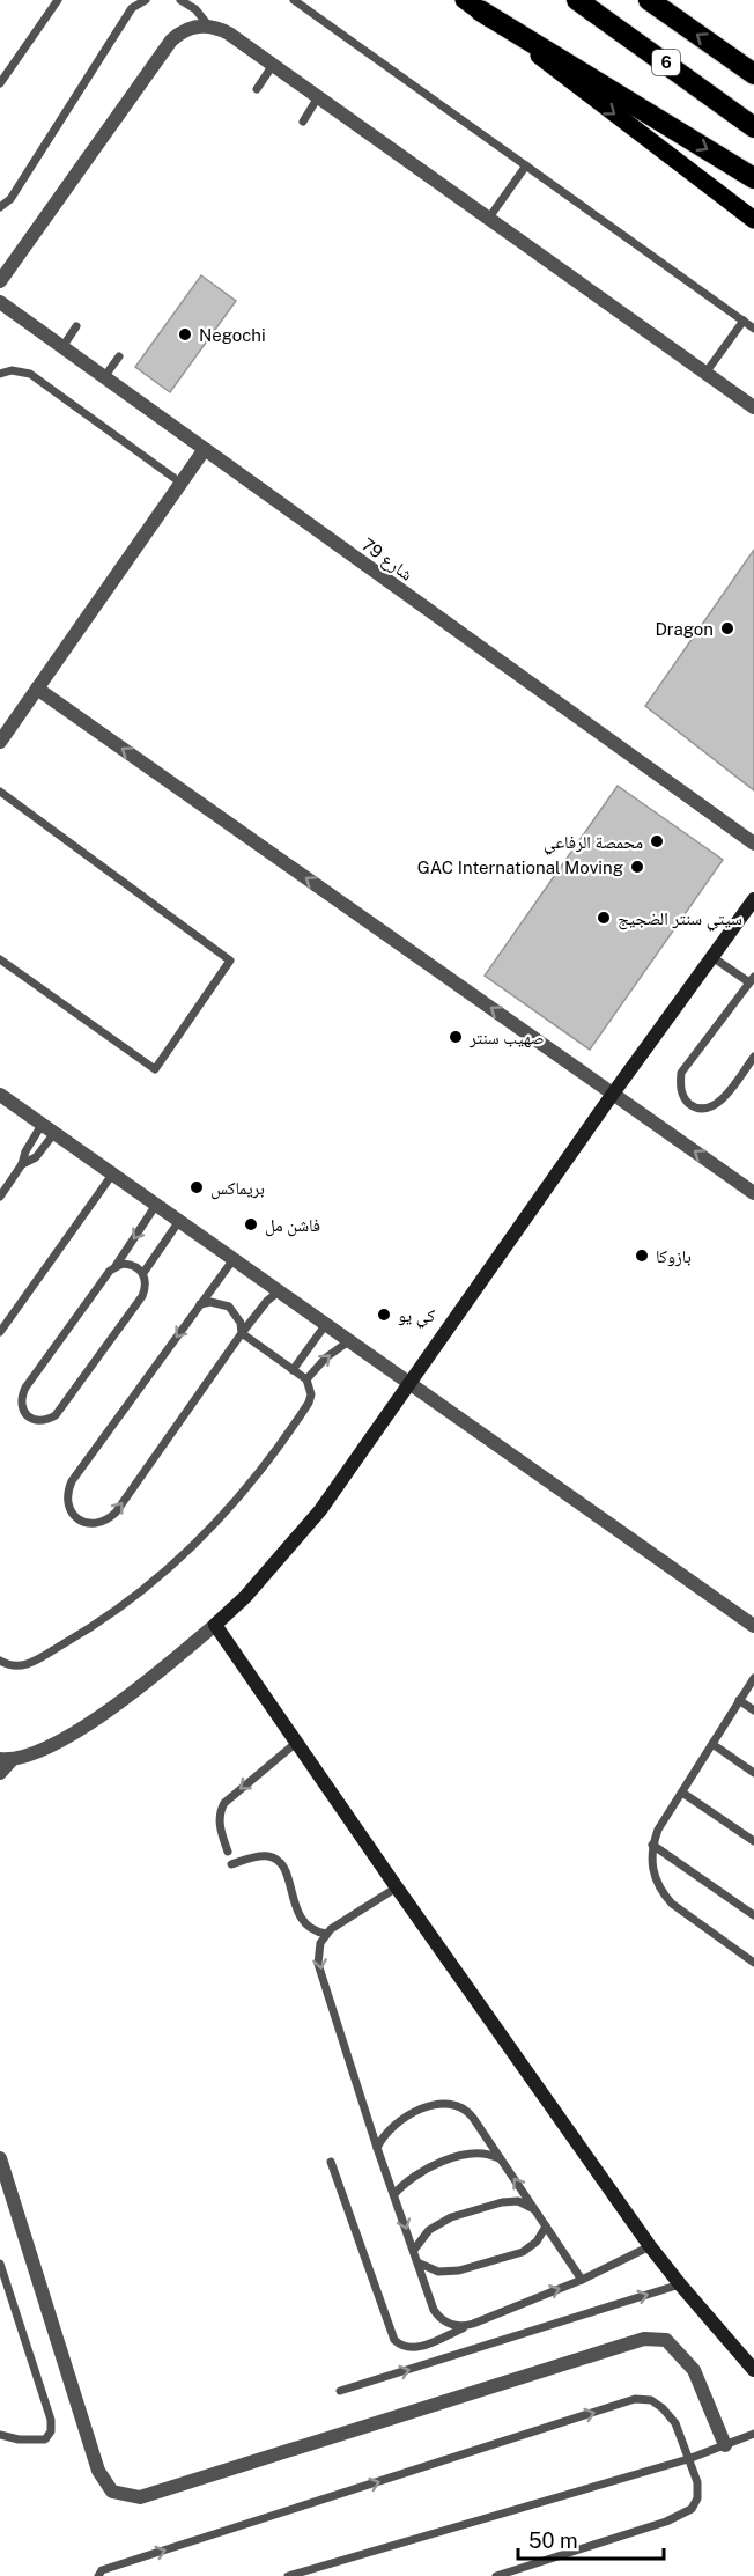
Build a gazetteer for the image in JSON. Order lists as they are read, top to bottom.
{
  "streets": {
    "highway": ["6"],
    "street": ["شارع 79"]
  },
  "places": [
    "Negochi",
    "Dragon",
    "محمصة الرفاعي",
    "GAC International Moving",
    "سيتي سنتر الضجيج",
    "صهيب سنتر",
    "بريماكس",
    "فاشن مل",
    "بازوكا",
    "كي يو"
  ],
  "scale_bar": "50 m"
}
